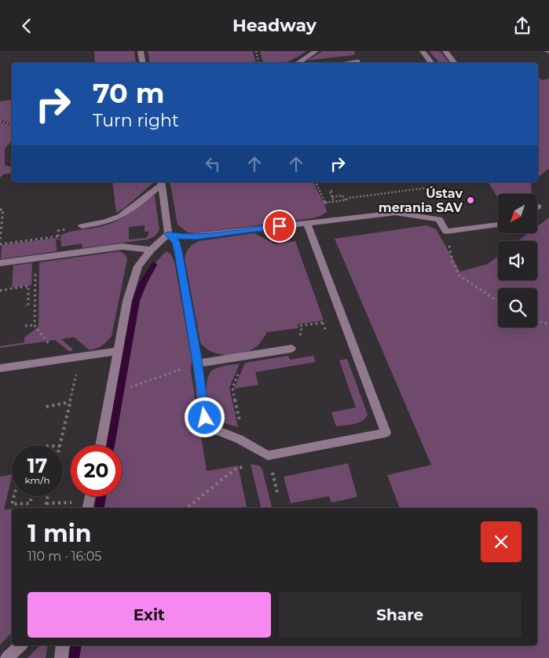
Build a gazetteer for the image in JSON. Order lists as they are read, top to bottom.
{
  "places": ["Ústav merania SAV"],
  "north": "bottom left",
  "page": {
    "header": "Headway",
    "turn": ["70 m", "Turn right"],
    "speed": "17 km/h",
    "limit": "20",
    "heading": ["1 min", "110 m · 16:05"],
    "buttons": ["Exit", "Share"]
  }
}
